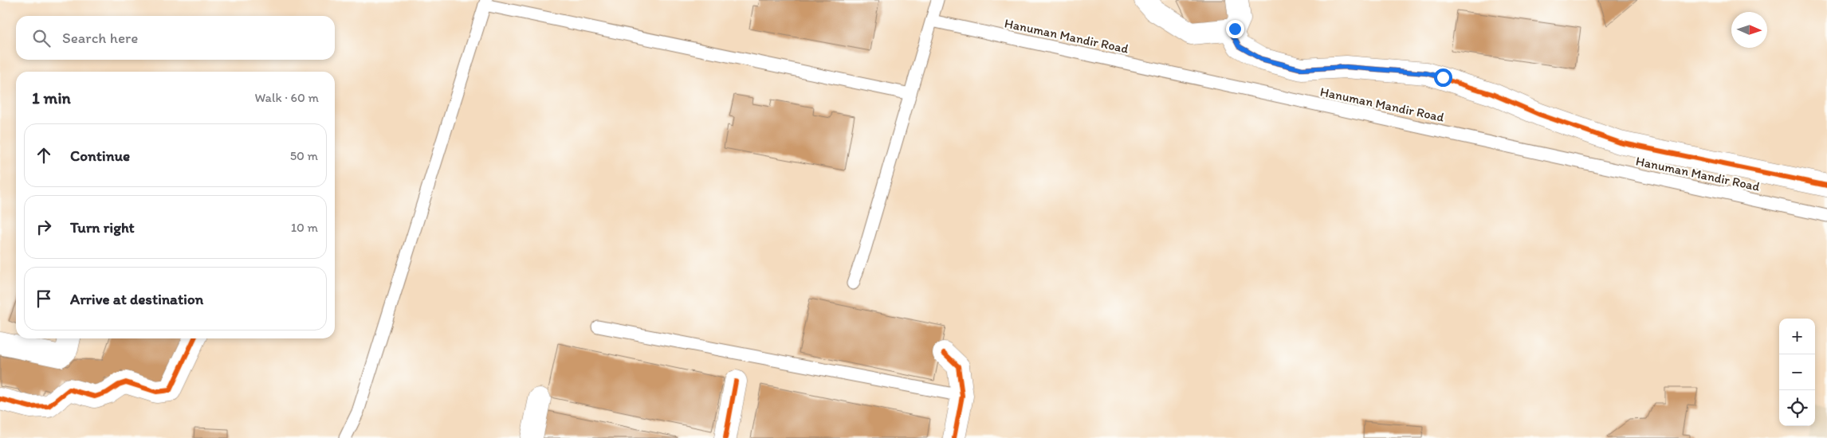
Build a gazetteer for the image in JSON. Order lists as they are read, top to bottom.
{
  "streets": {
    "lane": ["Hanuman Mandir Road"]
  },
  "north": "right",
  "page": {
    "search": "Search here",
    "heading": ["1 min", "Walk · 60 m"],
    "list": [
      ["Continue", "50 m"],
      ["Turn right", "10 m"],
      "Arrive at destination"
    ],
    "map_buttons": ["+", "−"]
  }
}
